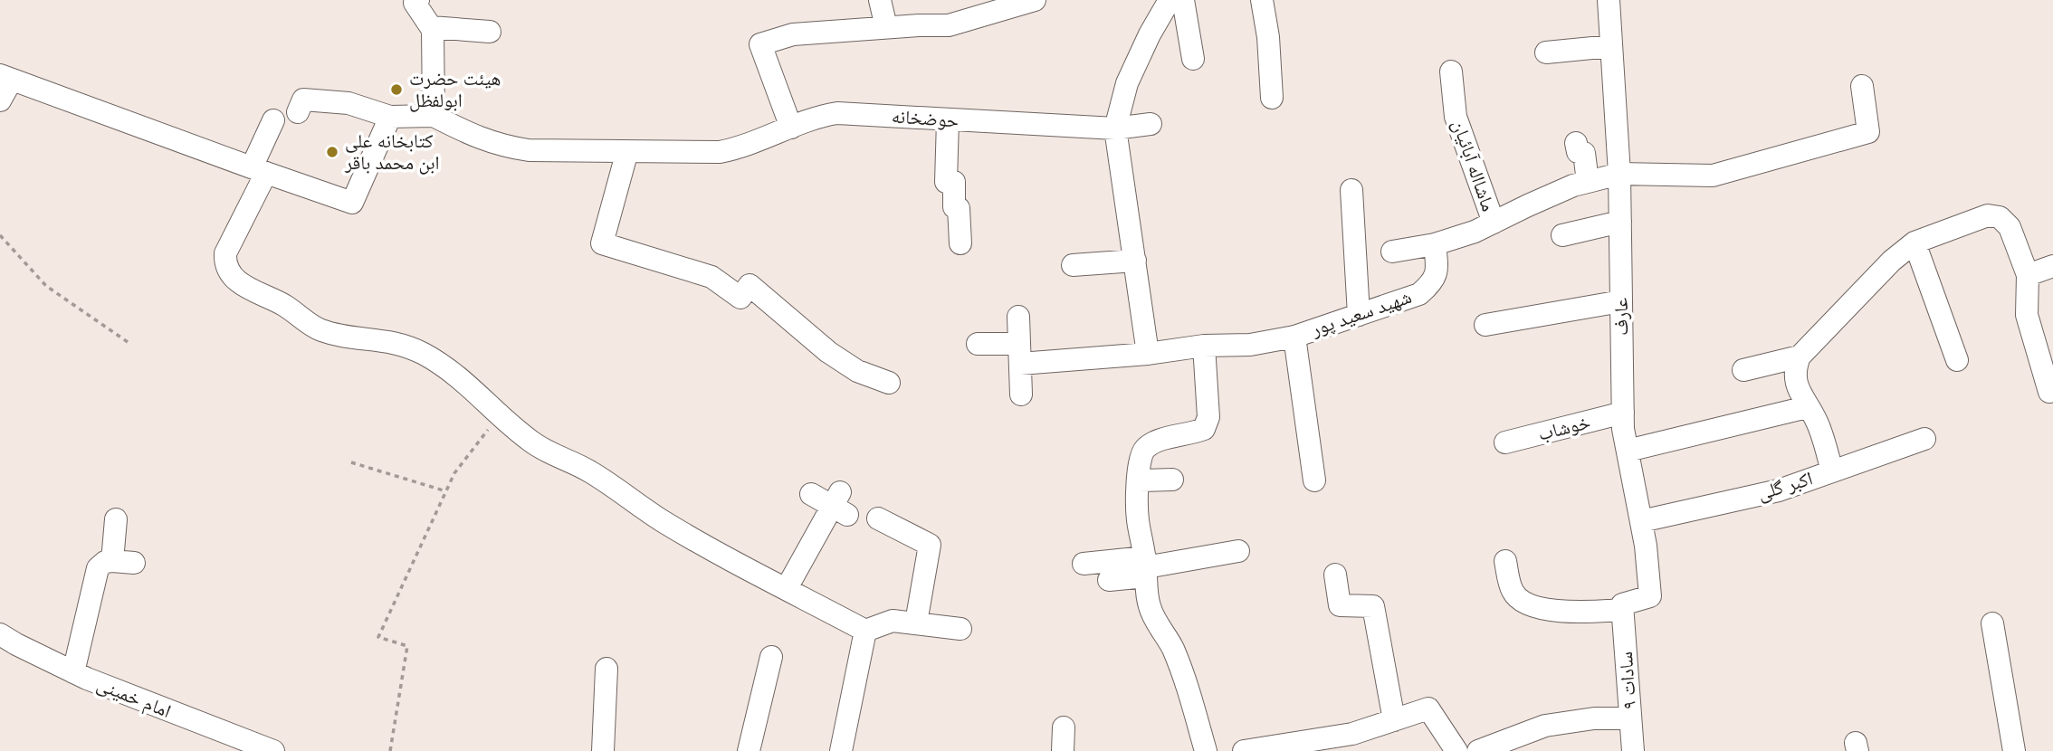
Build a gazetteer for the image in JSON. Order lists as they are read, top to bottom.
{
  "streets": {
    "street": [
      "حوضخانه",
      "ماشااله آبائیان",
      "شهید سعید پور",
      "عارف",
      "خوشاب",
      "اکبر گلی",
      "سادات ۹",
      "امام خمینی"
    ]
  },
  "crossings": [
    ["عارف", "خوشاب"],
    ["عارف", "اکبر گلی"],
    ["عارف", "سادات ۹"]
  ],
  "places": ["هیئت حضرت ابولفظل", "کتابخانه علی ابن محمد باقر"]
}
